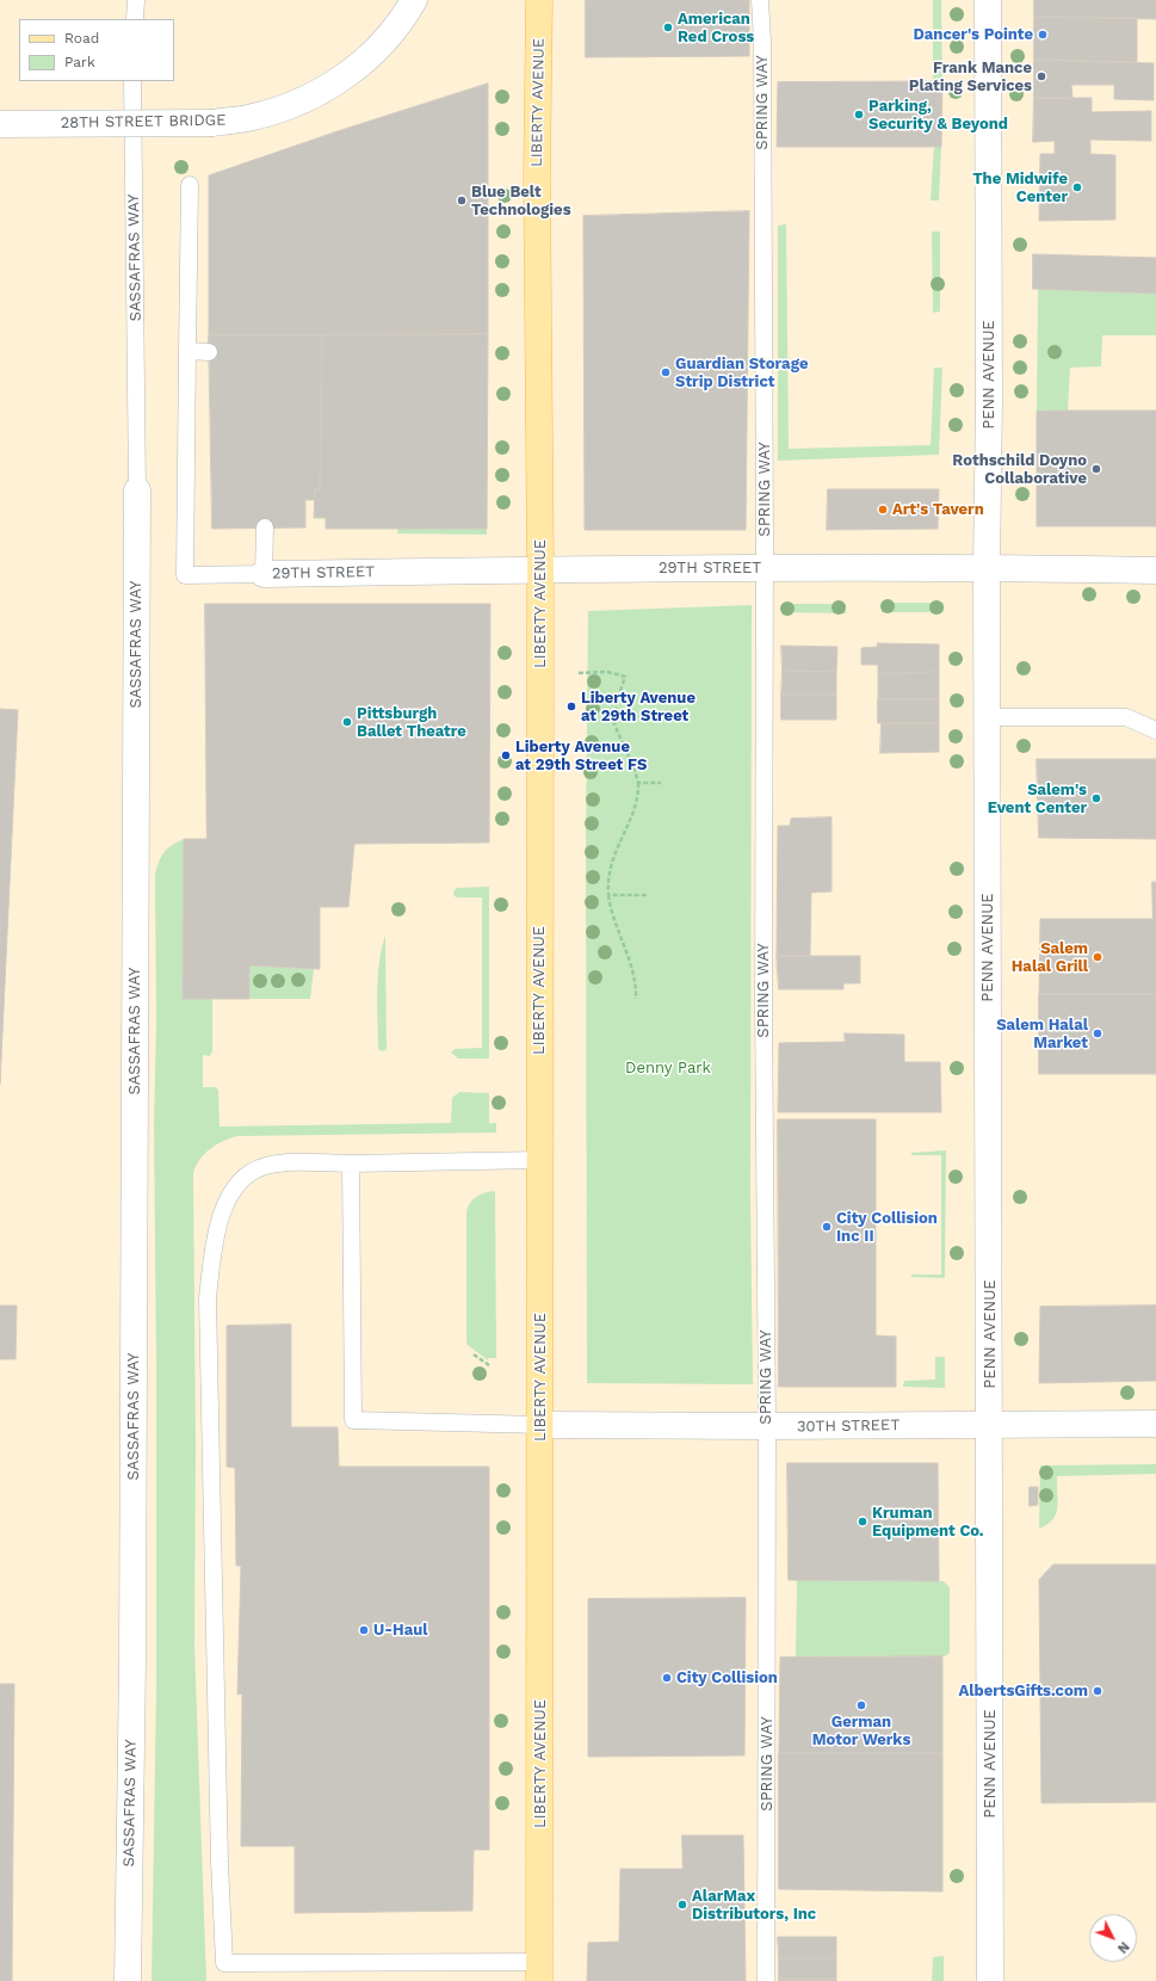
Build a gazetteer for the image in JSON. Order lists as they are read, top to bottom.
{
  "streets": {
    "main road": ["LIBERTY AVENUE"],
    "street": [
      "28TH STREET BRIDGE",
      "SASSAFRAS WAY",
      "PENN AVENUE",
      "29TH STREET",
      "30TH STREET"
    ],
    "lane": ["SPRING WAY"]
  },
  "crossings": [
    ["LIBERTY AVENUE", "29TH STREET"],
    ["LIBERTY AVENUE", "30TH STREET"],
    ["SPRING WAY", "29TH STREET"],
    ["SPRING WAY", "30TH STREET"],
    ["PENN AVENUE", "29TH STREET"],
    ["PENN AVENUE", "30TH STREET"]
  ],
  "parks": ["Denny Park"],
  "places": [
    "American Red Cross",
    "Dancer's Pointe",
    "Frank Mance Plating Services",
    "Parking, Security & Beyond",
    "The Midwife Center",
    "Blue Belt Technologies",
    "Guardian Storage Strip District",
    "Rothschild Doyno Collaborative",
    "Art's Tavern",
    "Liberty Avenue at 29th Street",
    "Pittsburgh Ballet Theatre",
    "Liberty Avenue at 29th Street FS",
    "Salem's Event Center",
    "Salem Halal Grill",
    "Salem Halal Market",
    "City Collision Inc II",
    "Kruman Equipment Co.",
    "U-Haul",
    "City Collision",
    "AlbertsGifts.com",
    "German Motor Werks",
    "AlarMax Distributors, Inc"
  ],
  "legend": ["Road", "Park"],
  "north": "bottom right"
}
